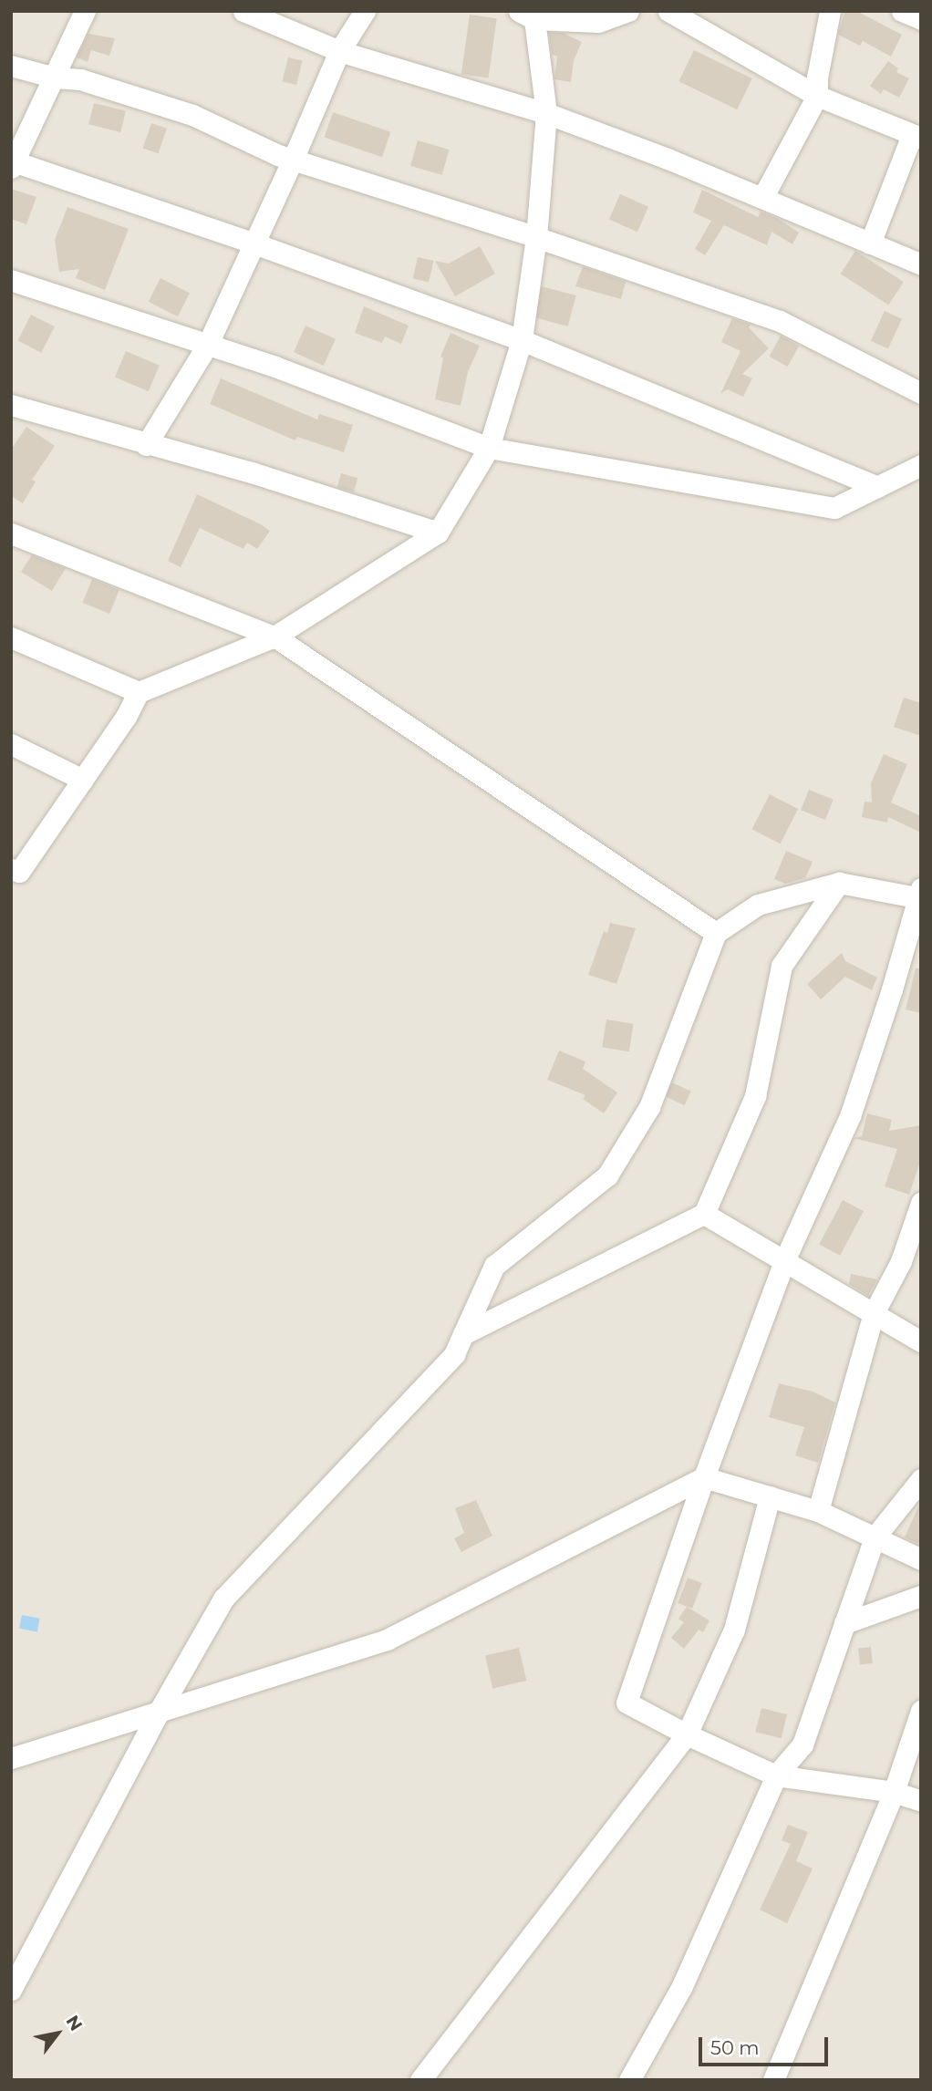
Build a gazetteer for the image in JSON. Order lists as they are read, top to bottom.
{
  "scale_bar": "50 m",
  "north": "top right"
}
